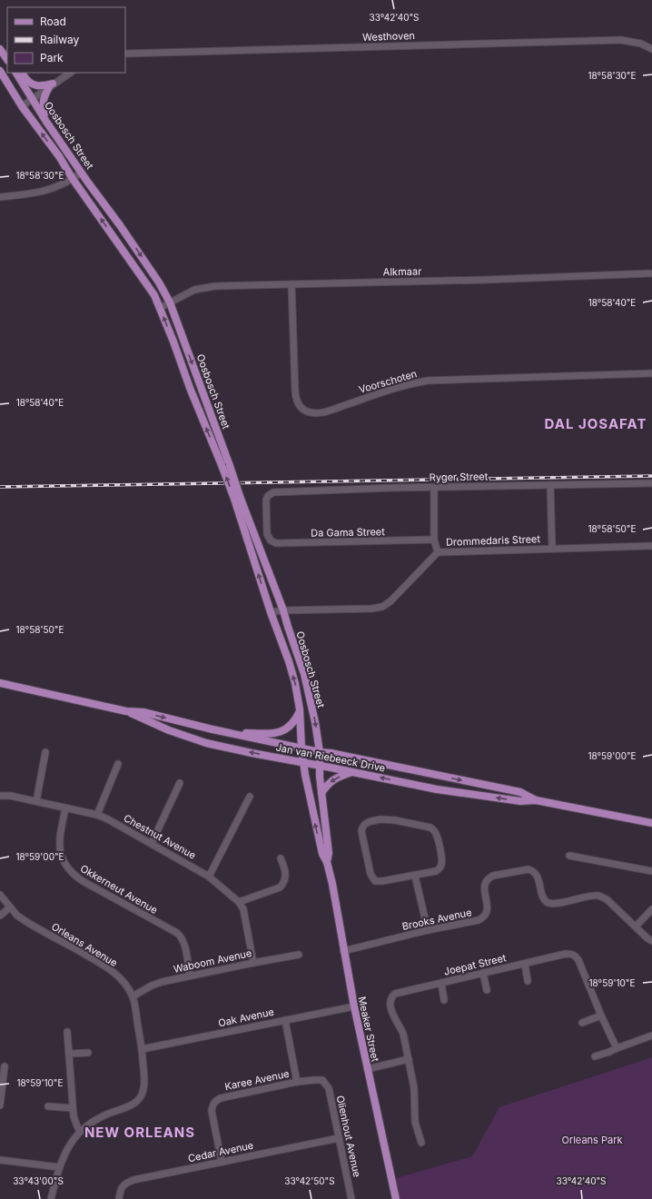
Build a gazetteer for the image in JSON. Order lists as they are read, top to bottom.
{
  "streets": {
    "main road": ["Oosbosch Street", "Jan van Riebeeck Drive", "Meaker Street"],
    "street": [
      "Westhoven",
      "Alkmaar",
      "Voorschoten",
      "Ryger Street",
      "Da Gama Street",
      "Drommedaris Street",
      "Chestnut Avenue",
      "Okkerneut Avenue",
      "Brooks Avenue",
      "Orleans Avenue",
      "Waboom Avenue",
      "Joepat Street",
      "Oak Avenue",
      "Karee Avenue",
      "Olienhout Avenue",
      "Cedar Avenue"
    ]
  },
  "crossings": [
    ["Oosbosch Street", "Alkmaar"],
    ["Oosbosch Street", "Drommedaris Street"],
    ["Oosbosch Street", "Jan van Riebeeck Drive"],
    ["Oosbosch Street", "Meaker Street"],
    ["Alkmaar", "Voorschoten"],
    ["Ryger Street", "Da Gama Street"],
    ["Jan van Riebeeck Drive", "Meaker Street"],
    ["Chestnut Avenue", "Okkerneut Avenue"],
    ["Chestnut Avenue", "Waboom Avenue"],
    ["Okkerneut Avenue", "Waboom Avenue"],
    ["Brooks Avenue", "Meaker Street"],
    ["Orleans Avenue", "Waboom Avenue"],
    ["Orleans Avenue", "Oak Avenue"],
    ["Oak Avenue", "Meaker Street"],
    ["Karee Avenue", "Olienhout Avenue"],
    ["Karee Avenue", "Cedar Avenue"],
    ["Olienhout Avenue", "Cedar Avenue"]
  ],
  "districts": ["DAL JOSAFAT", "NEW ORLEANS"],
  "parks": ["Orleans Park"],
  "legend": ["Road", "Railway", "Park"],
  "coordinates": [
    "33°42'40\"S",
    "18°58'30\"E",
    "18°58'40\"E",
    "18°58'50\"E",
    "18°59'00\"E",
    "18°59'10\"E",
    "33°43'00\"S",
    "33°42'50\"S"
  ]
}
